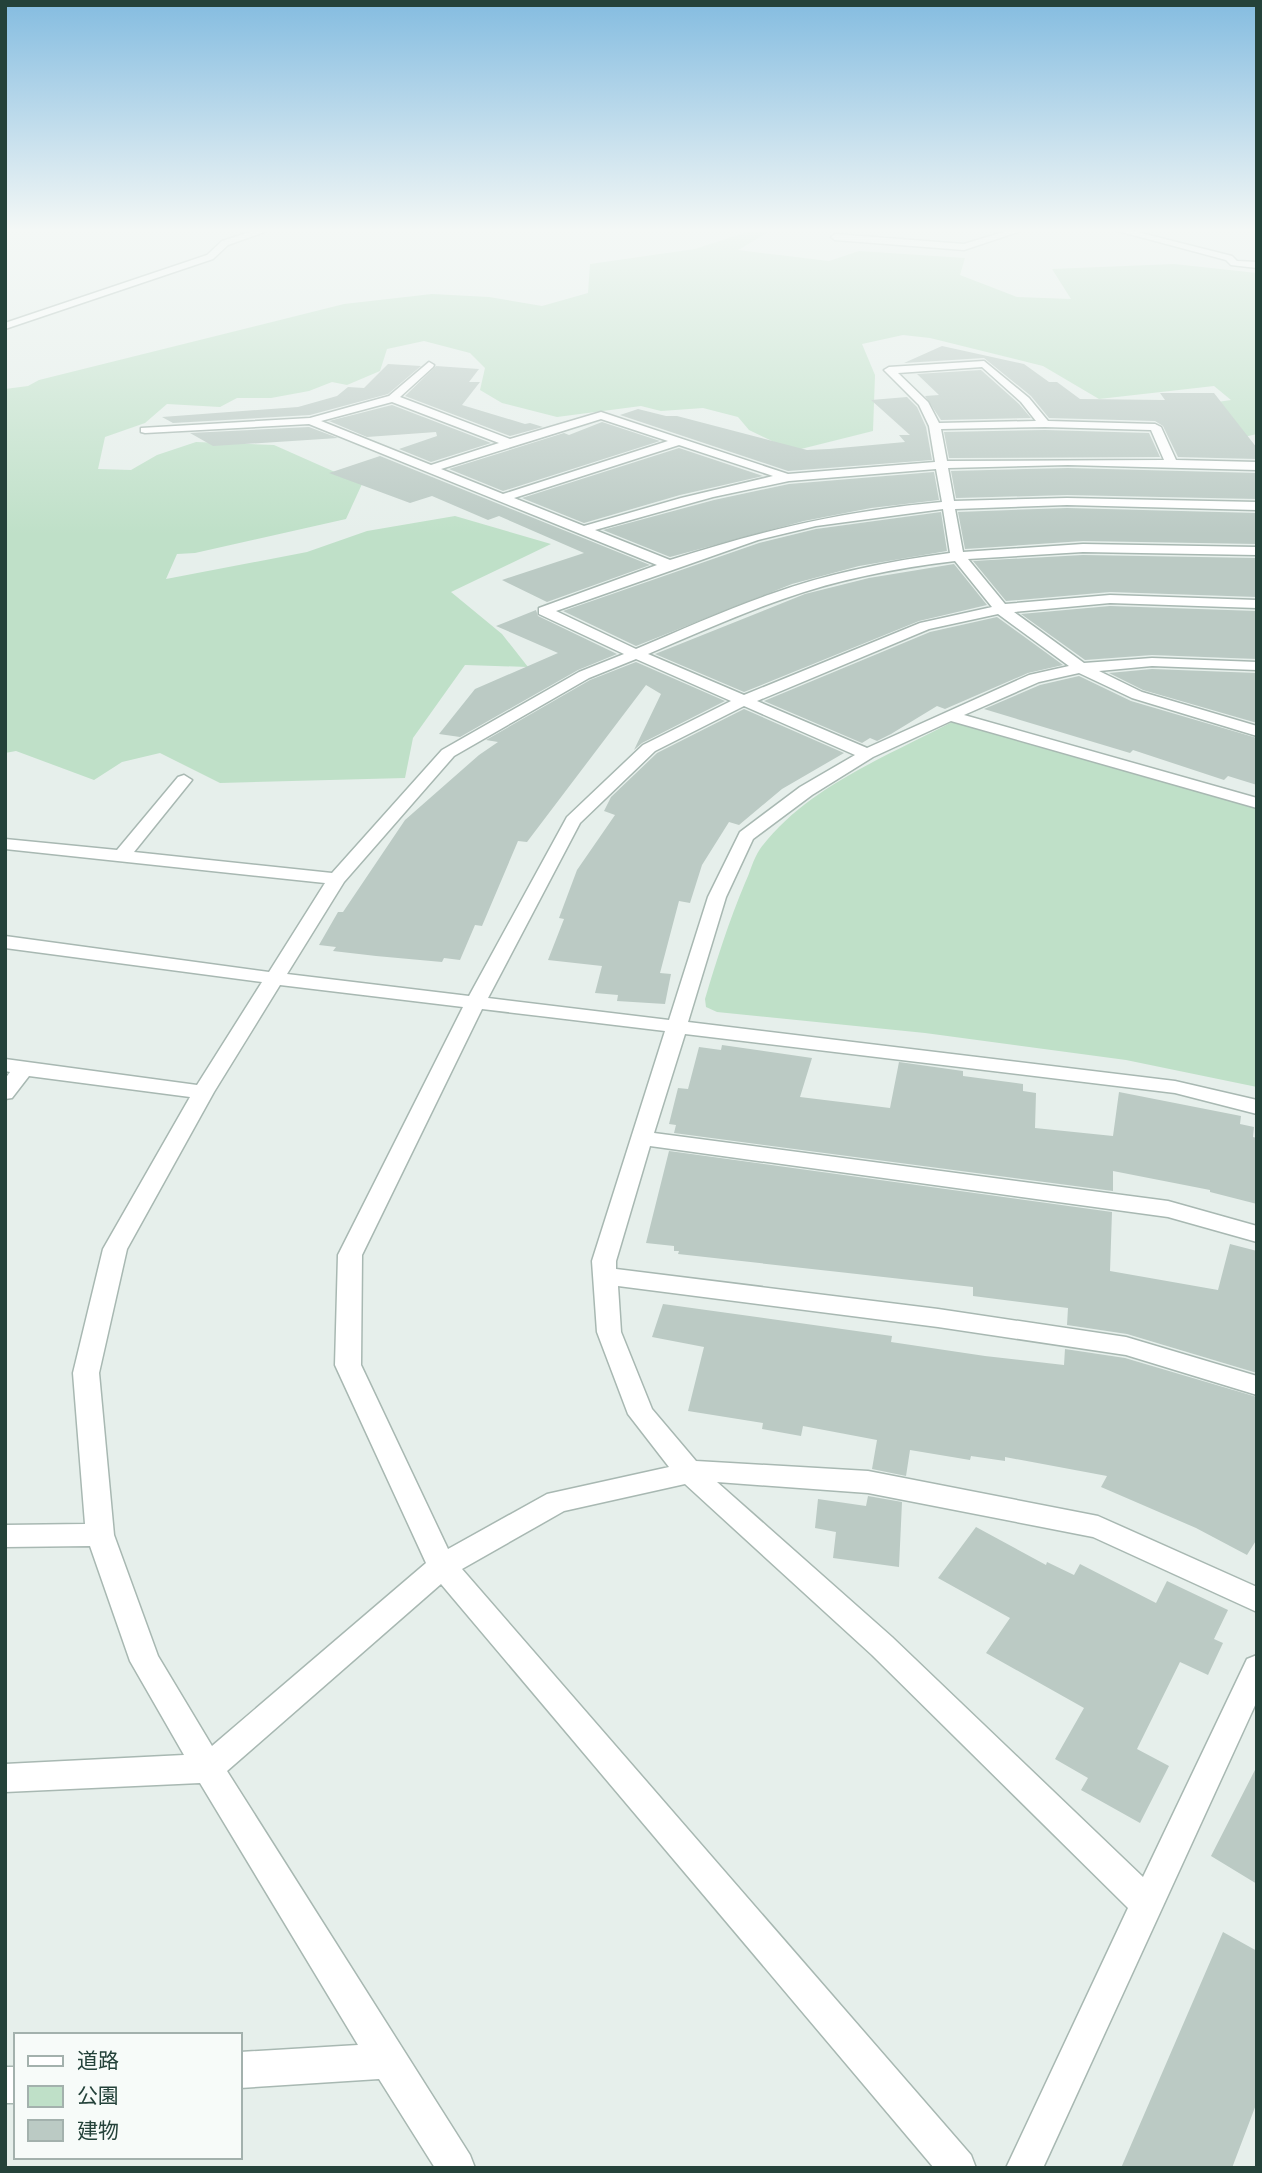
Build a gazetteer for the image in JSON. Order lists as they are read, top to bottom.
{
  "legend": ["道路", "公園", "建物"]
}
